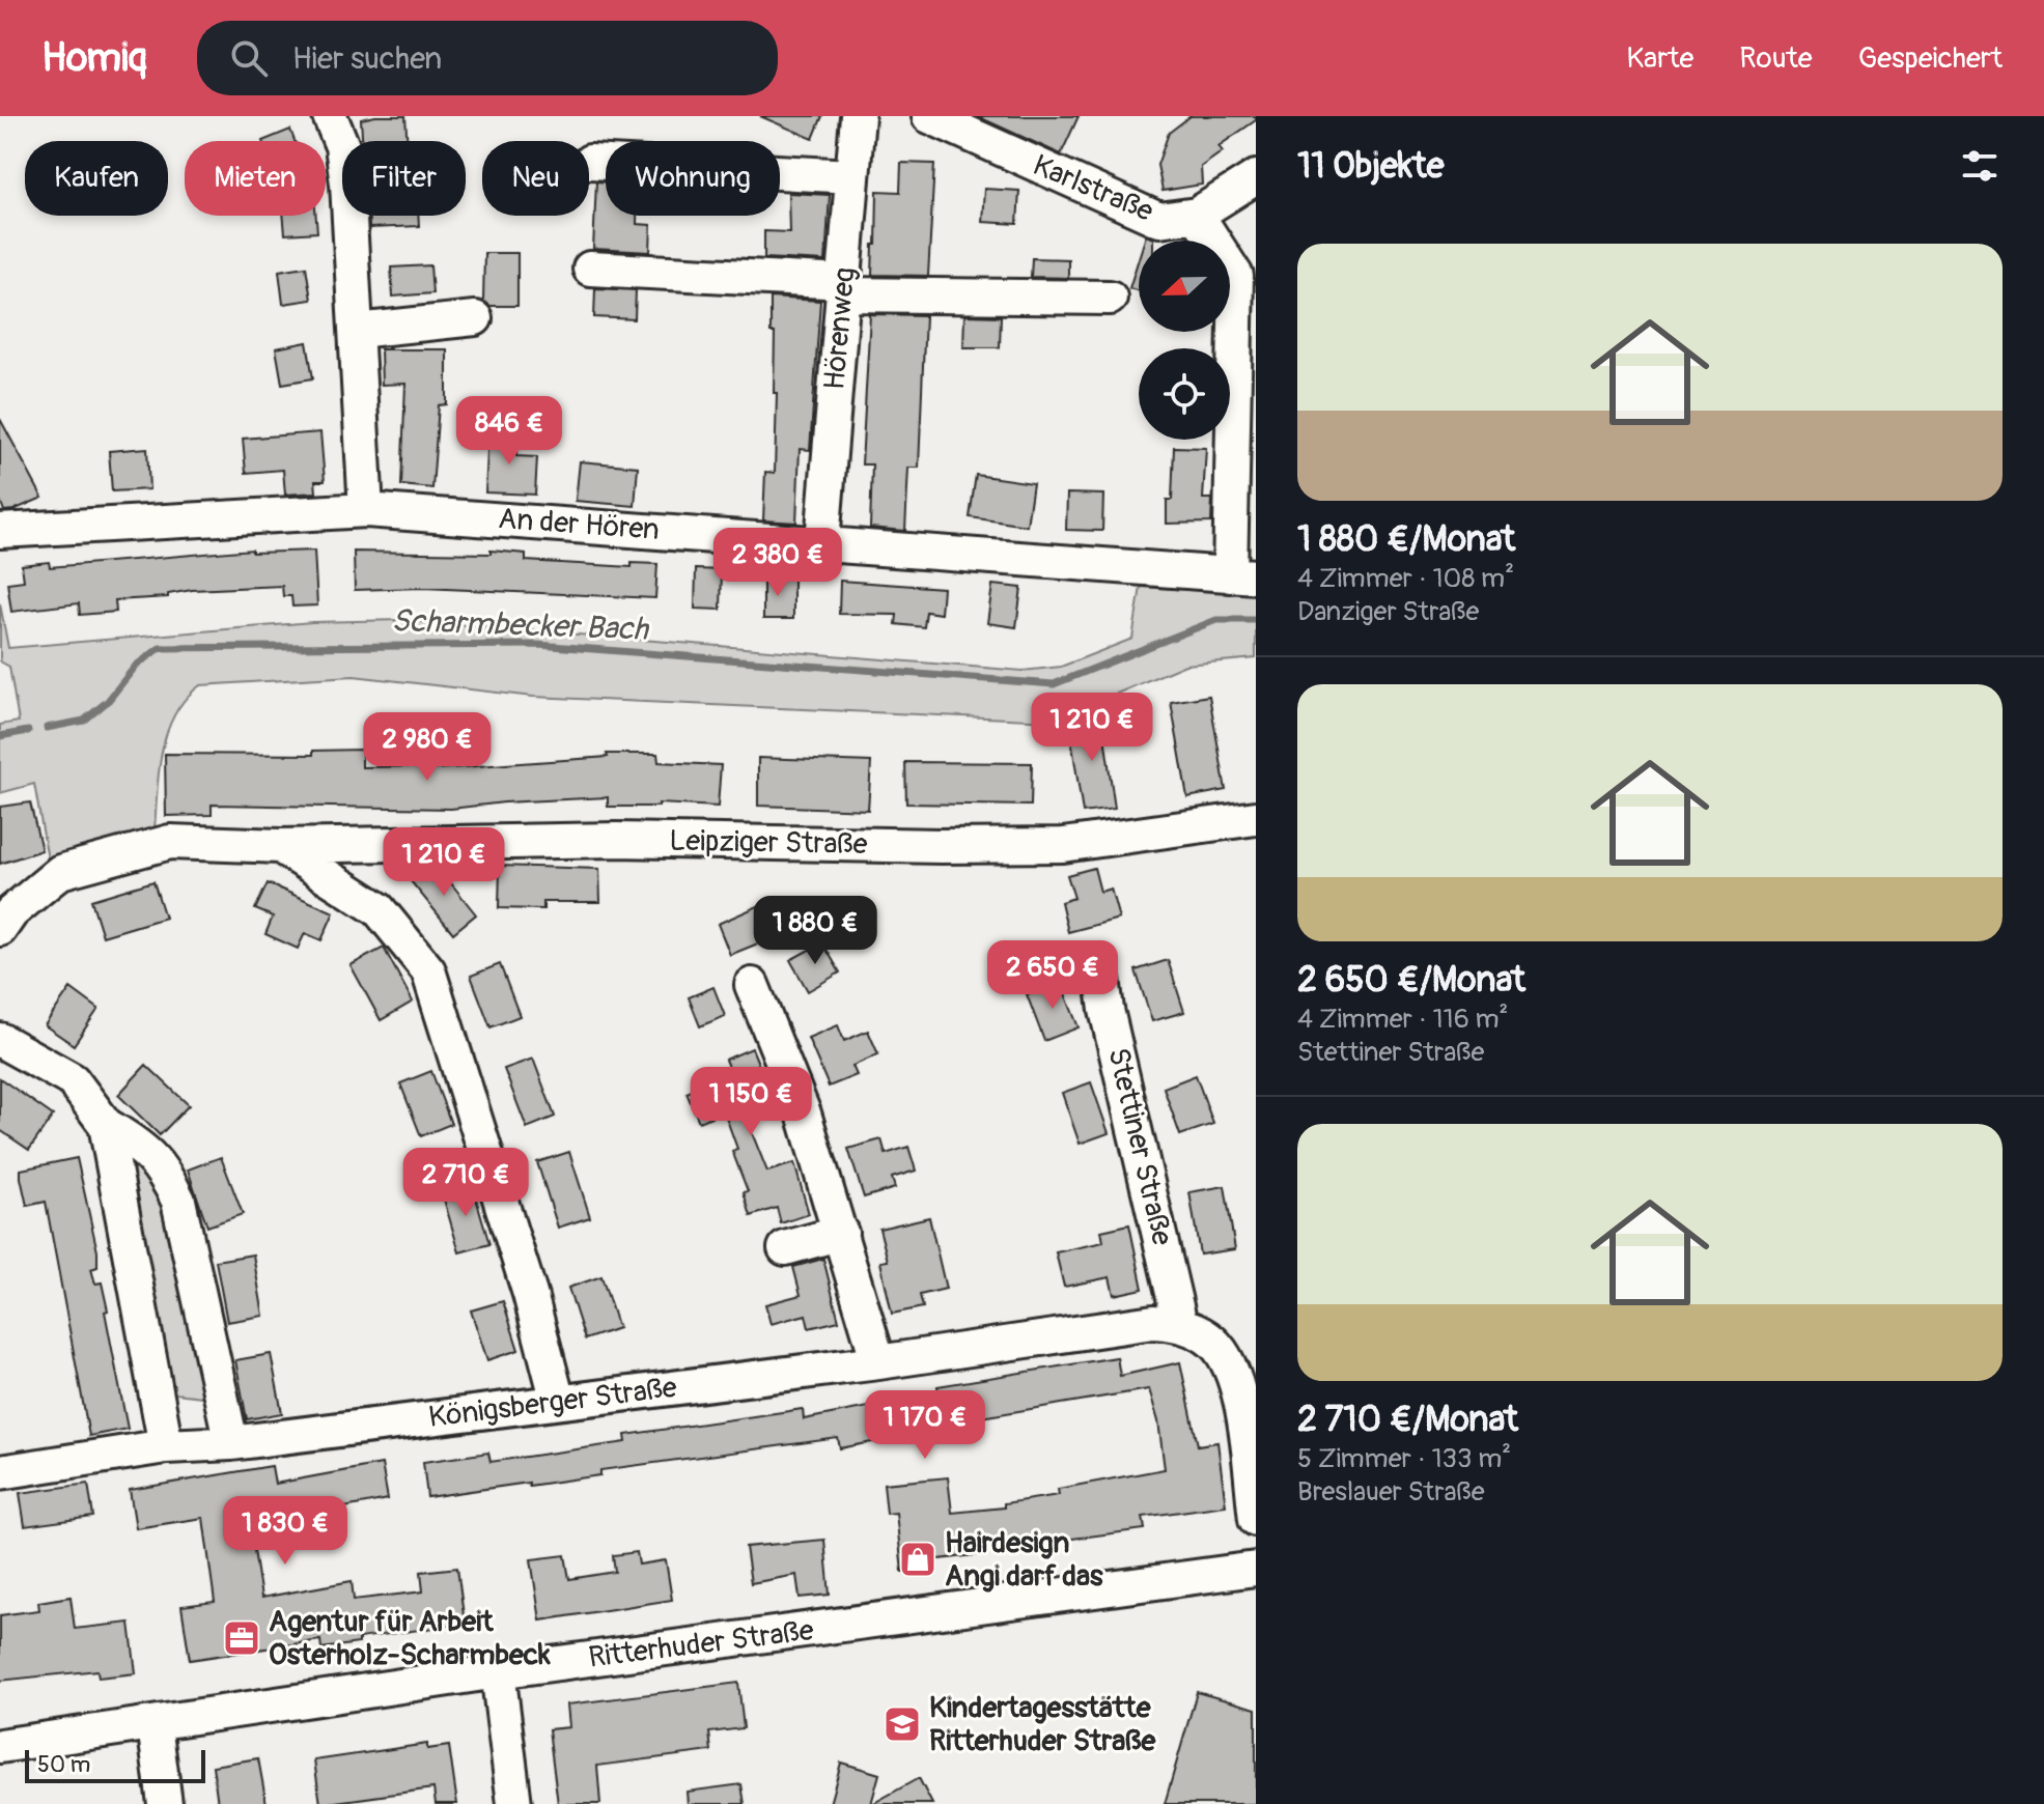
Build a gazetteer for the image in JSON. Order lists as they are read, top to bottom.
{
  "streets": {
    "street": [
      "Karlstraße",
      "Hörenweg",
      "An der Hören",
      "Leipziger Straße",
      "Stettiner Straße",
      "Königsberger Straße",
      "Ritterhuder Straße"
    ]
  },
  "crossings": [
    ["Hörenweg", "An der Hören"],
    ["Stettiner Straße", "Königsberger Straße"]
  ],
  "water": ["Scharmbecker Bach"],
  "places": {
    "shop": ["Hairdesign Angi darf das"],
    "office": ["Agentur für Arbeit Osterholz-Scharmbeck"],
    "school or university": ["Kindertagesstätte Ritterhuder Straße"]
  },
  "scale_bar": "50 m",
  "north": "left",
  "page": {
    "header": "Homiq",
    "search": "Hier suchen",
    "nav": ["Karte", "Route", "Gespeichert"],
    "heading": "11 Objekte",
    "chip": [
      "Kaufen",
      "Mieten",
      "Filter",
      "Neu",
      "Wohnung"
    ],
    "list": [
      {
        "name": "1 880 €/Monat",
        "note": "4 Zimmer · 108 m² · Danziger Straße"
      },
      {
        "name": "2 650 €/Monat",
        "note": "4 Zimmer · 116 m² · Stettiner Straße"
      },
      {
        "name": "2 710 €/Monat",
        "note": "5 Zimmer · 133 m² · Breslauer Straße"
      }
    ],
    "price": [
      "846 €",
      "2 380 €",
      "1 210 €",
      "2 980 €",
      "1 210 €",
      "1 880 €",
      "2 650 €",
      "1 150 €",
      "2 710 €",
      "1 170 €",
      "1 830 €"
    ],
    "scale": "50 m"
  }
}
